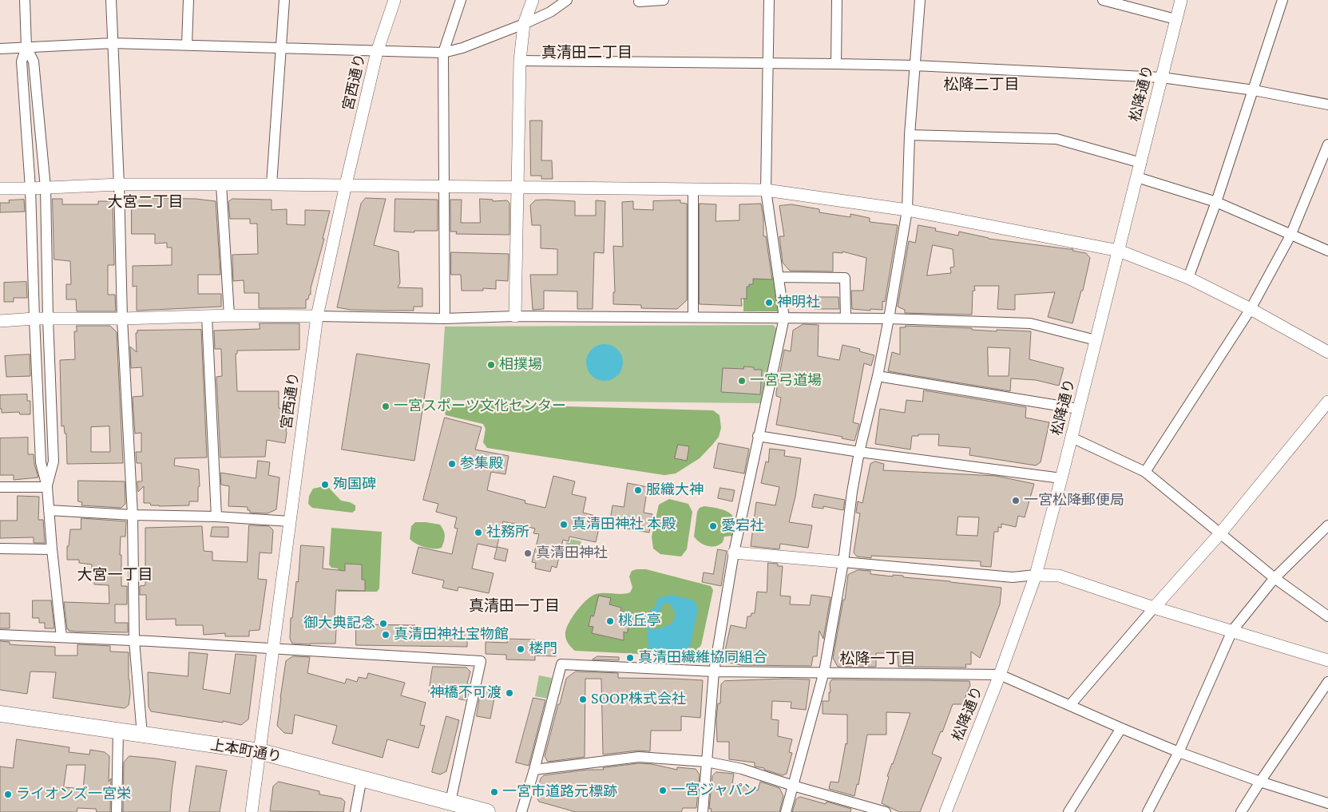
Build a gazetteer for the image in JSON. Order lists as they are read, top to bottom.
{
  "streets": {
    "highway": ["上本町通り"],
    "street": ["宮西通り", "松降通り"]
  },
  "crossings": [
    ["宮西通り", "上本町通り"]
  ],
  "districts": [
    "真清田二丁目",
    "松降二丁目",
    "大宮二丁目",
    "大宮一丁目",
    "真清田一丁目",
    "松降一丁目"
  ],
  "places": [
    "神明社",
    "相撲場",
    "一宮弓道場",
    "一宮スポーツ文化センター",
    "参集殿",
    "殉国碑",
    "服織大神",
    "一宮松降郵便局",
    "真清田神社 本殿",
    "愛宕社",
    "社務所",
    "真清田神社",
    "桃丘亭",
    "御大典記念",
    "真清田神社宝物館",
    "楼門",
    "真清田繊維協同組合",
    "神橋不可渡",
    "SOOP株式会社",
    "一宮ジャパン",
    "一宮市道路元標跡",
    "ライオンズ一宮栄"
  ]
}
